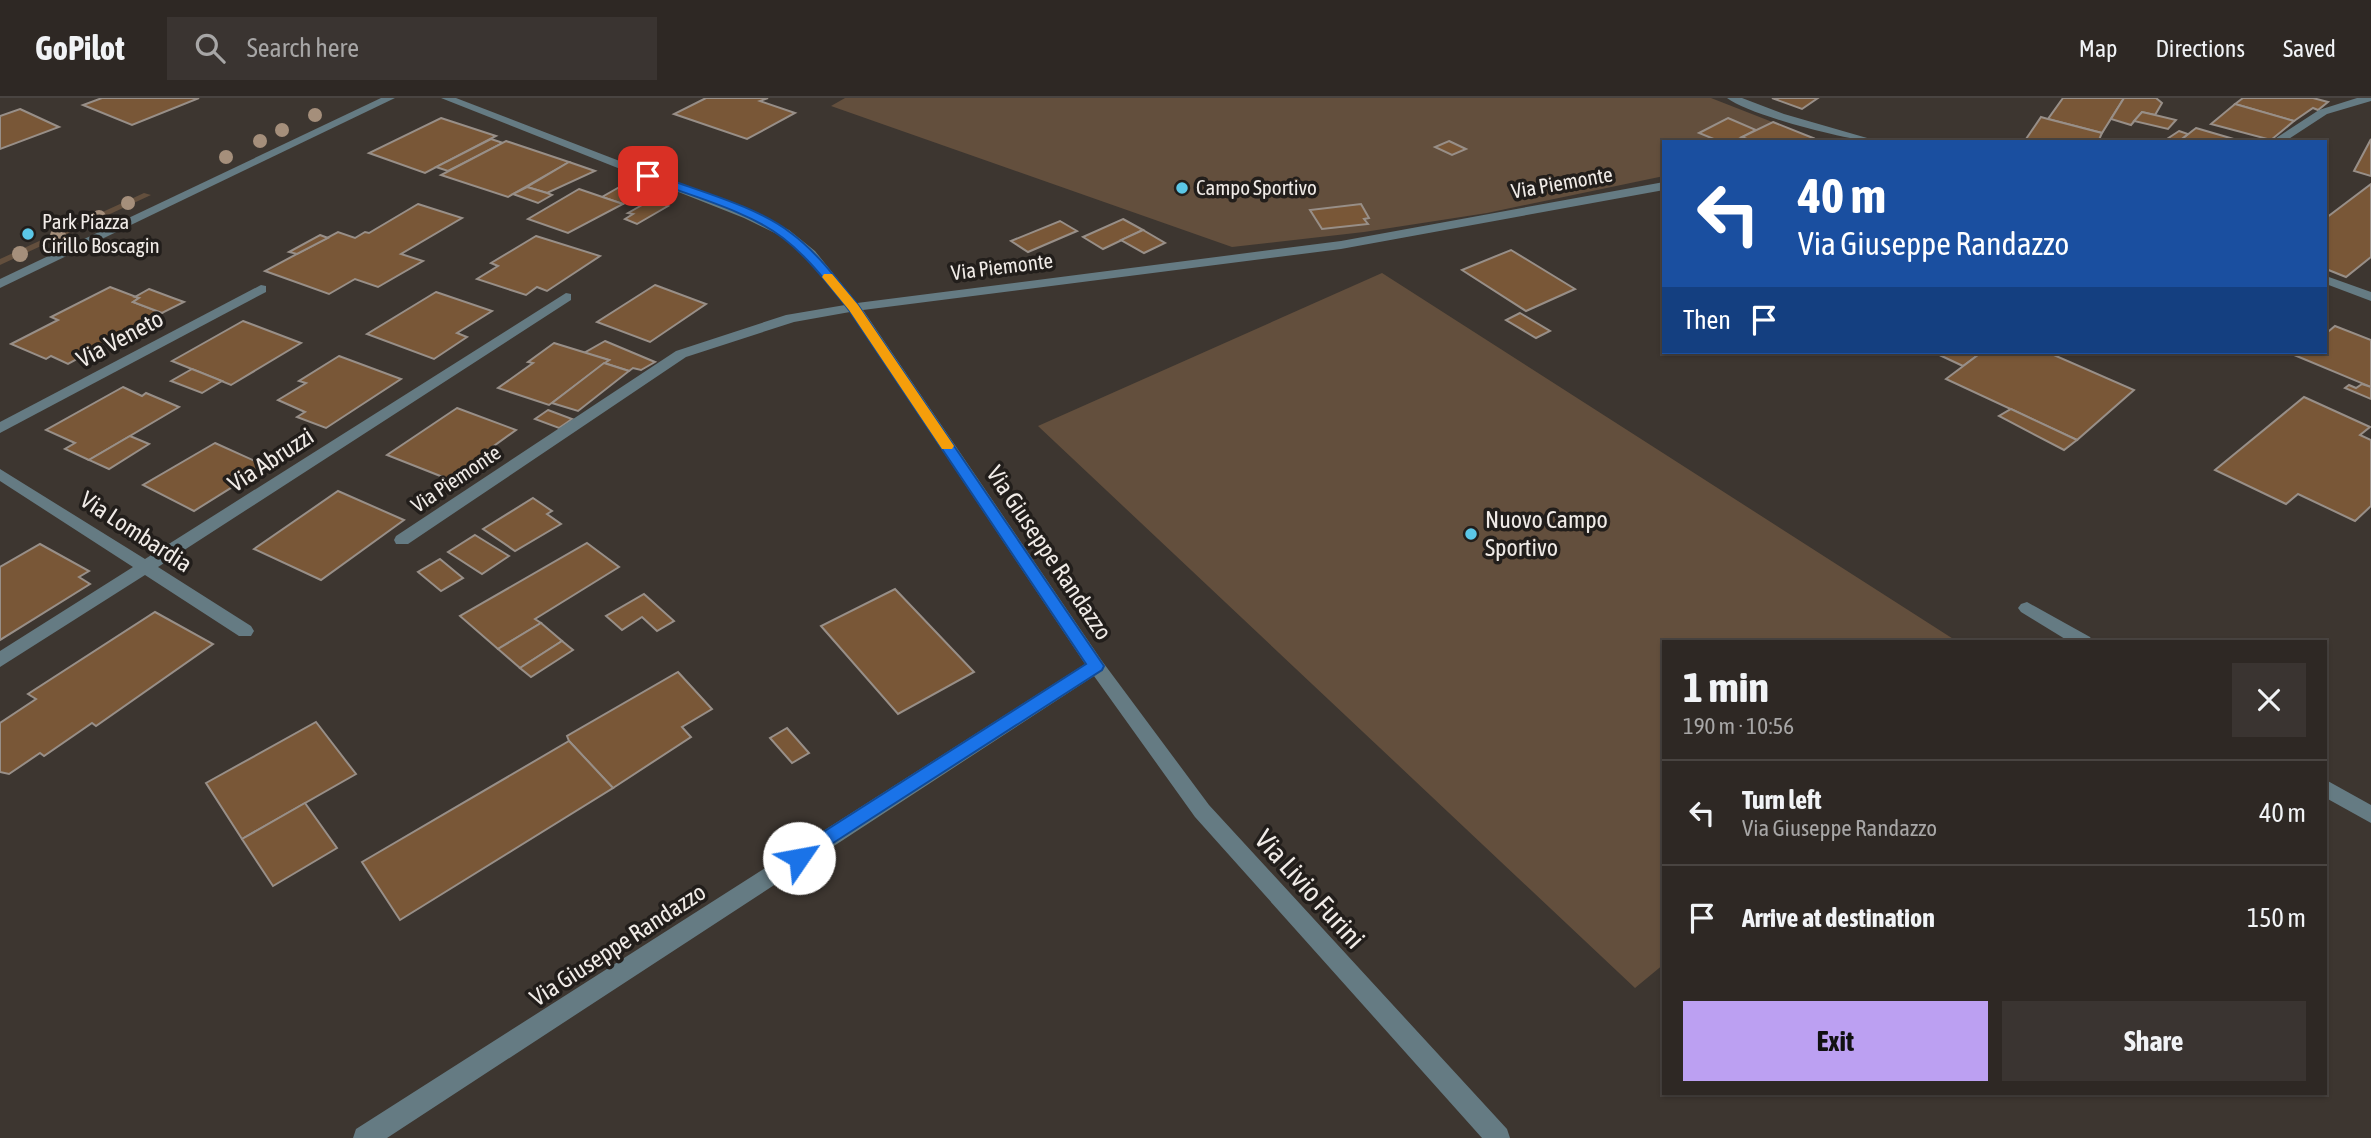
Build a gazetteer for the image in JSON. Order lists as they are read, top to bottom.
{
  "streets": {
    "street": [
      "Via Piemonte",
      "Via Veneto",
      "Via Abruzzi",
      "Via Lombardia",
      "Via Giuseppe Randazzo",
      "Via Livio Furini"
    ]
  },
  "crossings": [
    ["Via Piemonte", "Via Giuseppe Randazzo"],
    ["Via Abruzzi", "Via Lombardia"],
    ["Via Giuseppe Randazzo", "Via Livio Furini"]
  ],
  "places": ["Campo Sportivo", "Park Piazza Cirillo Boscagin", "Nuovo Campo Sportivo"],
  "page": {
    "header": "GoPilot",
    "search": "Search here",
    "nav": ["Map", "Directions", "Saved"],
    "turn": ["40 m", "Via Giuseppe Randazzo"],
    "then": "Then",
    "heading": ["1 min", "190 m · 10:56"],
    "list": [
      {
        "name": "Turn left",
        "note": "Via Giuseppe Randazzo",
        "value": "40 m"
      },
      {
        "name": "Arrive at destination",
        "value": "150 m"
      }
    ],
    "buttons": ["Exit", "Share"]
  }
}
